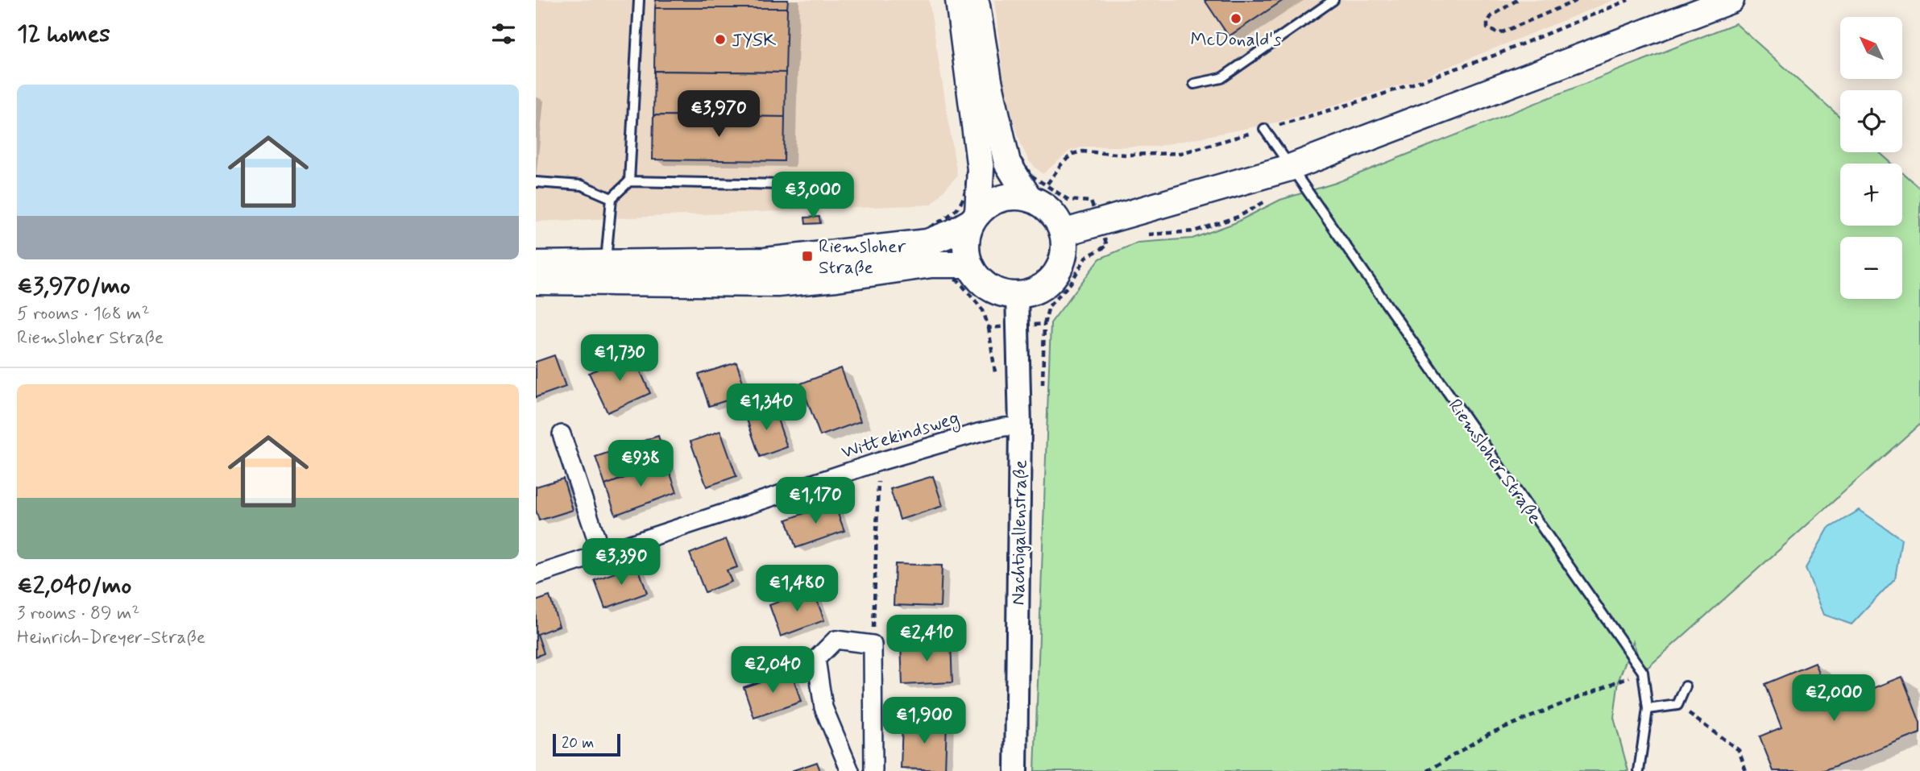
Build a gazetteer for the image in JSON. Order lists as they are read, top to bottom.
{
  "streets": {
    "street": ["Wittekindsweg", "Nachtigallenstraße"],
    "lane": ["Riemsloher Straße"]
  },
  "crossings": [
    ["Wittekindsweg", "Nachtigallenstraße"]
  ],
  "places": {
    "other": ["McDonald's", "JYSK"],
    "transit": ["Riemsloher Straße"]
  },
  "scale_bar": "20 m",
  "north": "top left",
  "page": {
    "heading": "12 homes",
    "map_buttons": ["+", "−"],
    "list": [
      {
        "name": "€3,970/mo",
        "note": "5 rooms · 168 m² · Riemsloher Straße"
      },
      {
        "name": "€2,040/mo",
        "note": "3 rooms · 89 m² · Heinrich-Dreyer-Straße"
      }
    ],
    "price": [
      "€3,970",
      "€3,000",
      "€1,730",
      "€1,340",
      "€938",
      "€1,170",
      "€3,390",
      "€1,480",
      "€2,410",
      "€2,040",
      "€2,000",
      "€1,900"
    ],
    "scale": "20 m"
  }
}
